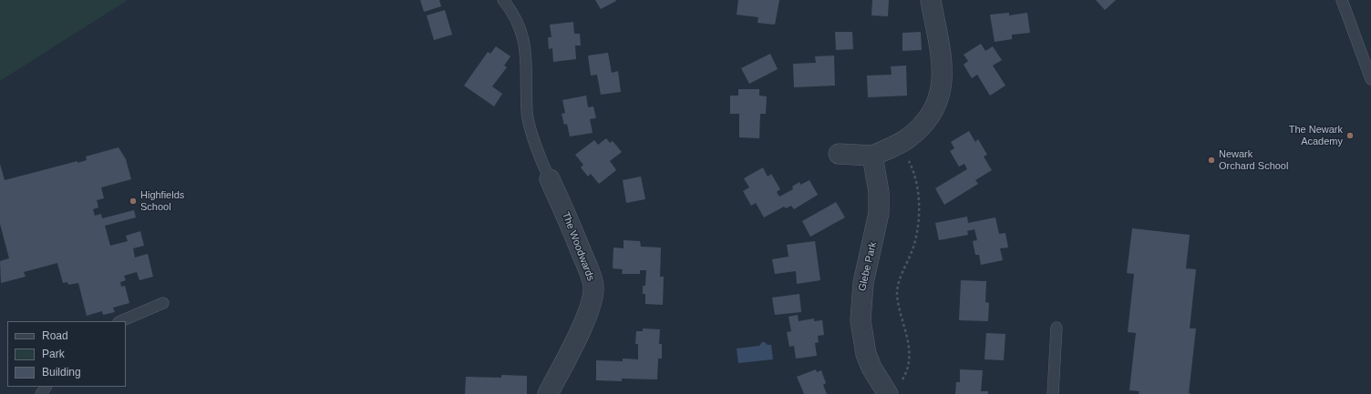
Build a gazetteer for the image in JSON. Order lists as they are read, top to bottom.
{
  "streets": {
    "street": ["The Woodwards", "Glebe Park"]
  },
  "places": ["The Newark Academy", "Newark Orchard School", "Highfields School"],
  "legend": ["Road", "Park", "Building"]
}
